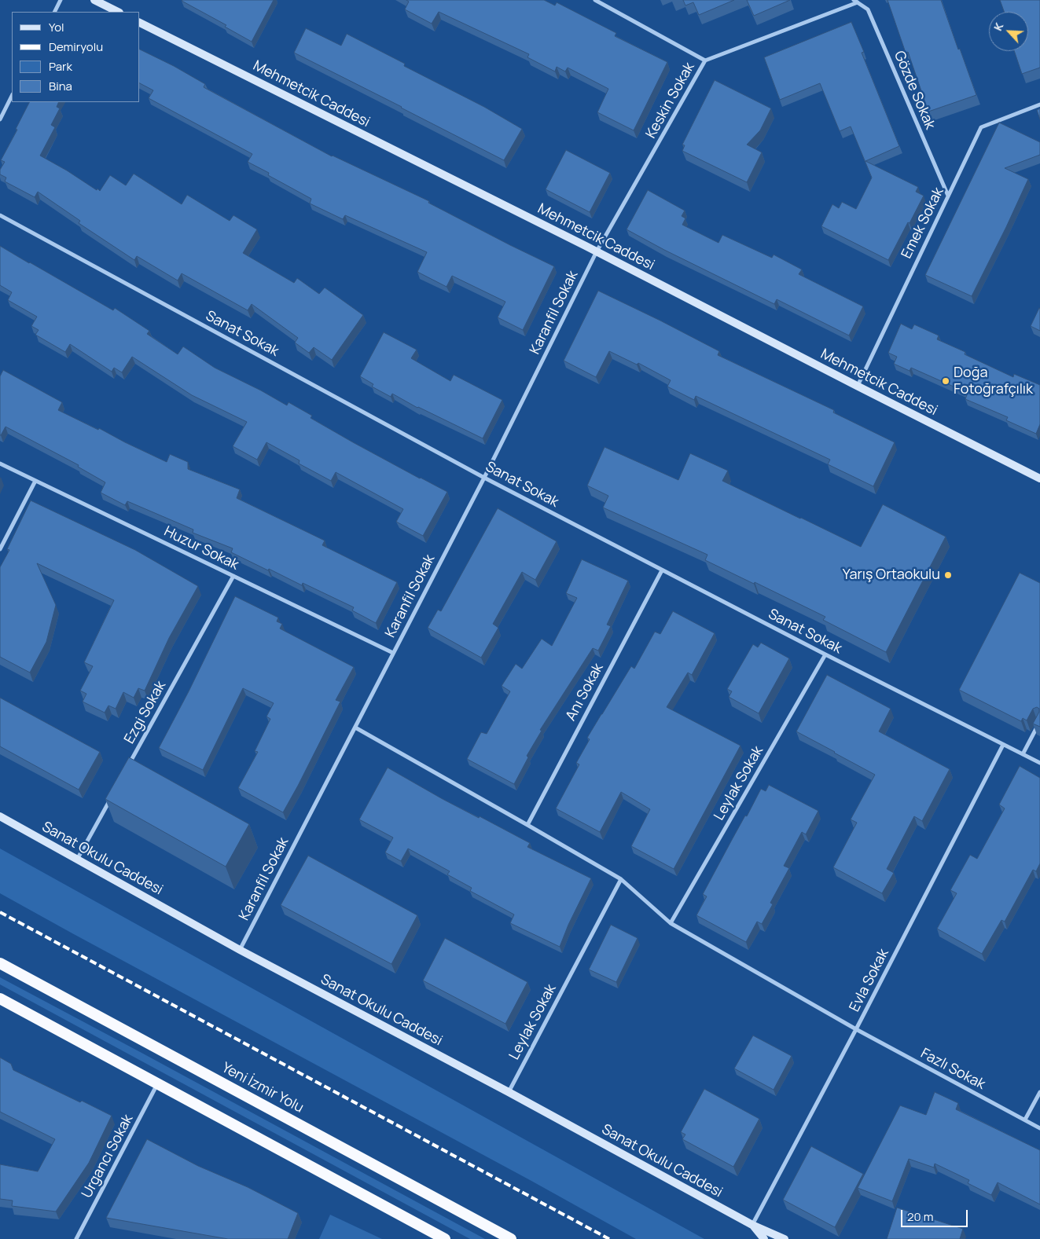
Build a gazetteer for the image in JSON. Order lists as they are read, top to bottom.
{
  "streets": {
    "highway": ["Yeni İzmir Yolu"],
    "main road": ["Mehmetcik Caddesi", "Sanat Okulu Caddesi"],
    "street": [
      "Gözde Sokak",
      "Keskin Sokak",
      "Emek Sokak",
      "Karanfil Sokak",
      "Sanat Sokak",
      "Huzur Sokak",
      "Anı Sokak",
      "Ezgi Sokak",
      "Leylak Sokak",
      "Evla Sokak",
      "Fazlı Sokak",
      "Urgancı Sokak"
    ]
  },
  "crossings": [
    ["Gözde Sokak", "Keskin Sokak"],
    ["Gözde Sokak", "Emek Sokak"],
    ["Mehmetcik Caddesi", "Keskin Sokak"],
    ["Mehmetcik Caddesi", "Emek Sokak"],
    ["Mehmetcik Caddesi", "Karanfil Sokak"],
    ["Keskin Sokak", "Karanfil Sokak"],
    ["Karanfil Sokak", "Sanat Sokak"],
    ["Karanfil Sokak", "Huzur Sokak"],
    ["Karanfil Sokak", "Sanat Okulu Caddesi"],
    ["Karanfil Sokak", "Fazlı Sokak"],
    ["Sanat Sokak", "Anı Sokak"],
    ["Sanat Sokak", "Leylak Sokak"],
    ["Sanat Sokak", "Evla Sokak"],
    ["Huzur Sokak", "Ezgi Sokak"],
    ["Anı Sokak", "Fazlı Sokak"],
    ["Leylak Sokak", "Sanat Okulu Caddesi"],
    ["Leylak Sokak", "Fazlı Sokak"],
    ["Sanat Okulu Caddesi", "Evla Sokak"],
    ["Evla Sokak", "Fazlı Sokak"]
  ],
  "places": ["Doğa Fotoğrafçılık", "Yarış Ortaokulu"],
  "legend": [
    "Yol",
    "Demiryolu",
    "Park",
    "Bina"
  ],
  "scale_bar": "20 m",
  "north": "top left"
}
